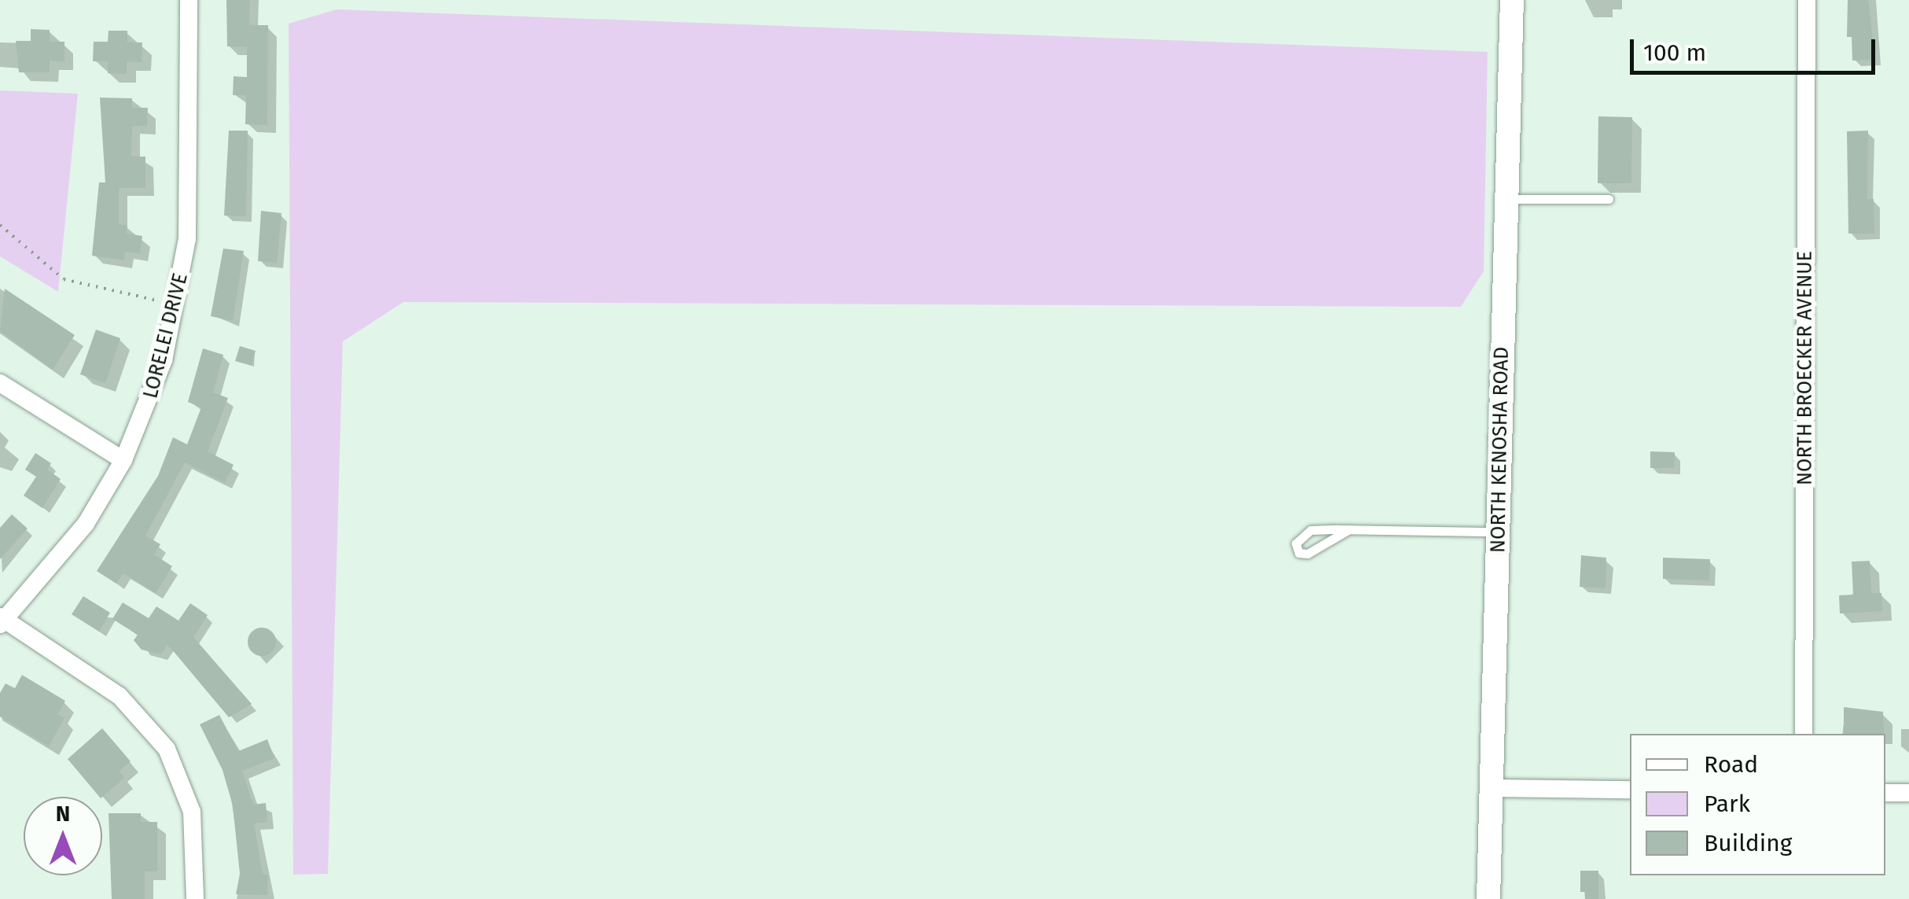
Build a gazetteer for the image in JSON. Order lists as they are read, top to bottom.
{
  "streets": {
    "street": ["LORELEI DRIVE", "NORTH BROECKER AVENUE", "NORTH KENOSHA ROAD"]
  },
  "legend": ["Road", "Park", "Building"],
  "scale_bar": "100 m",
  "north": "top"
}
